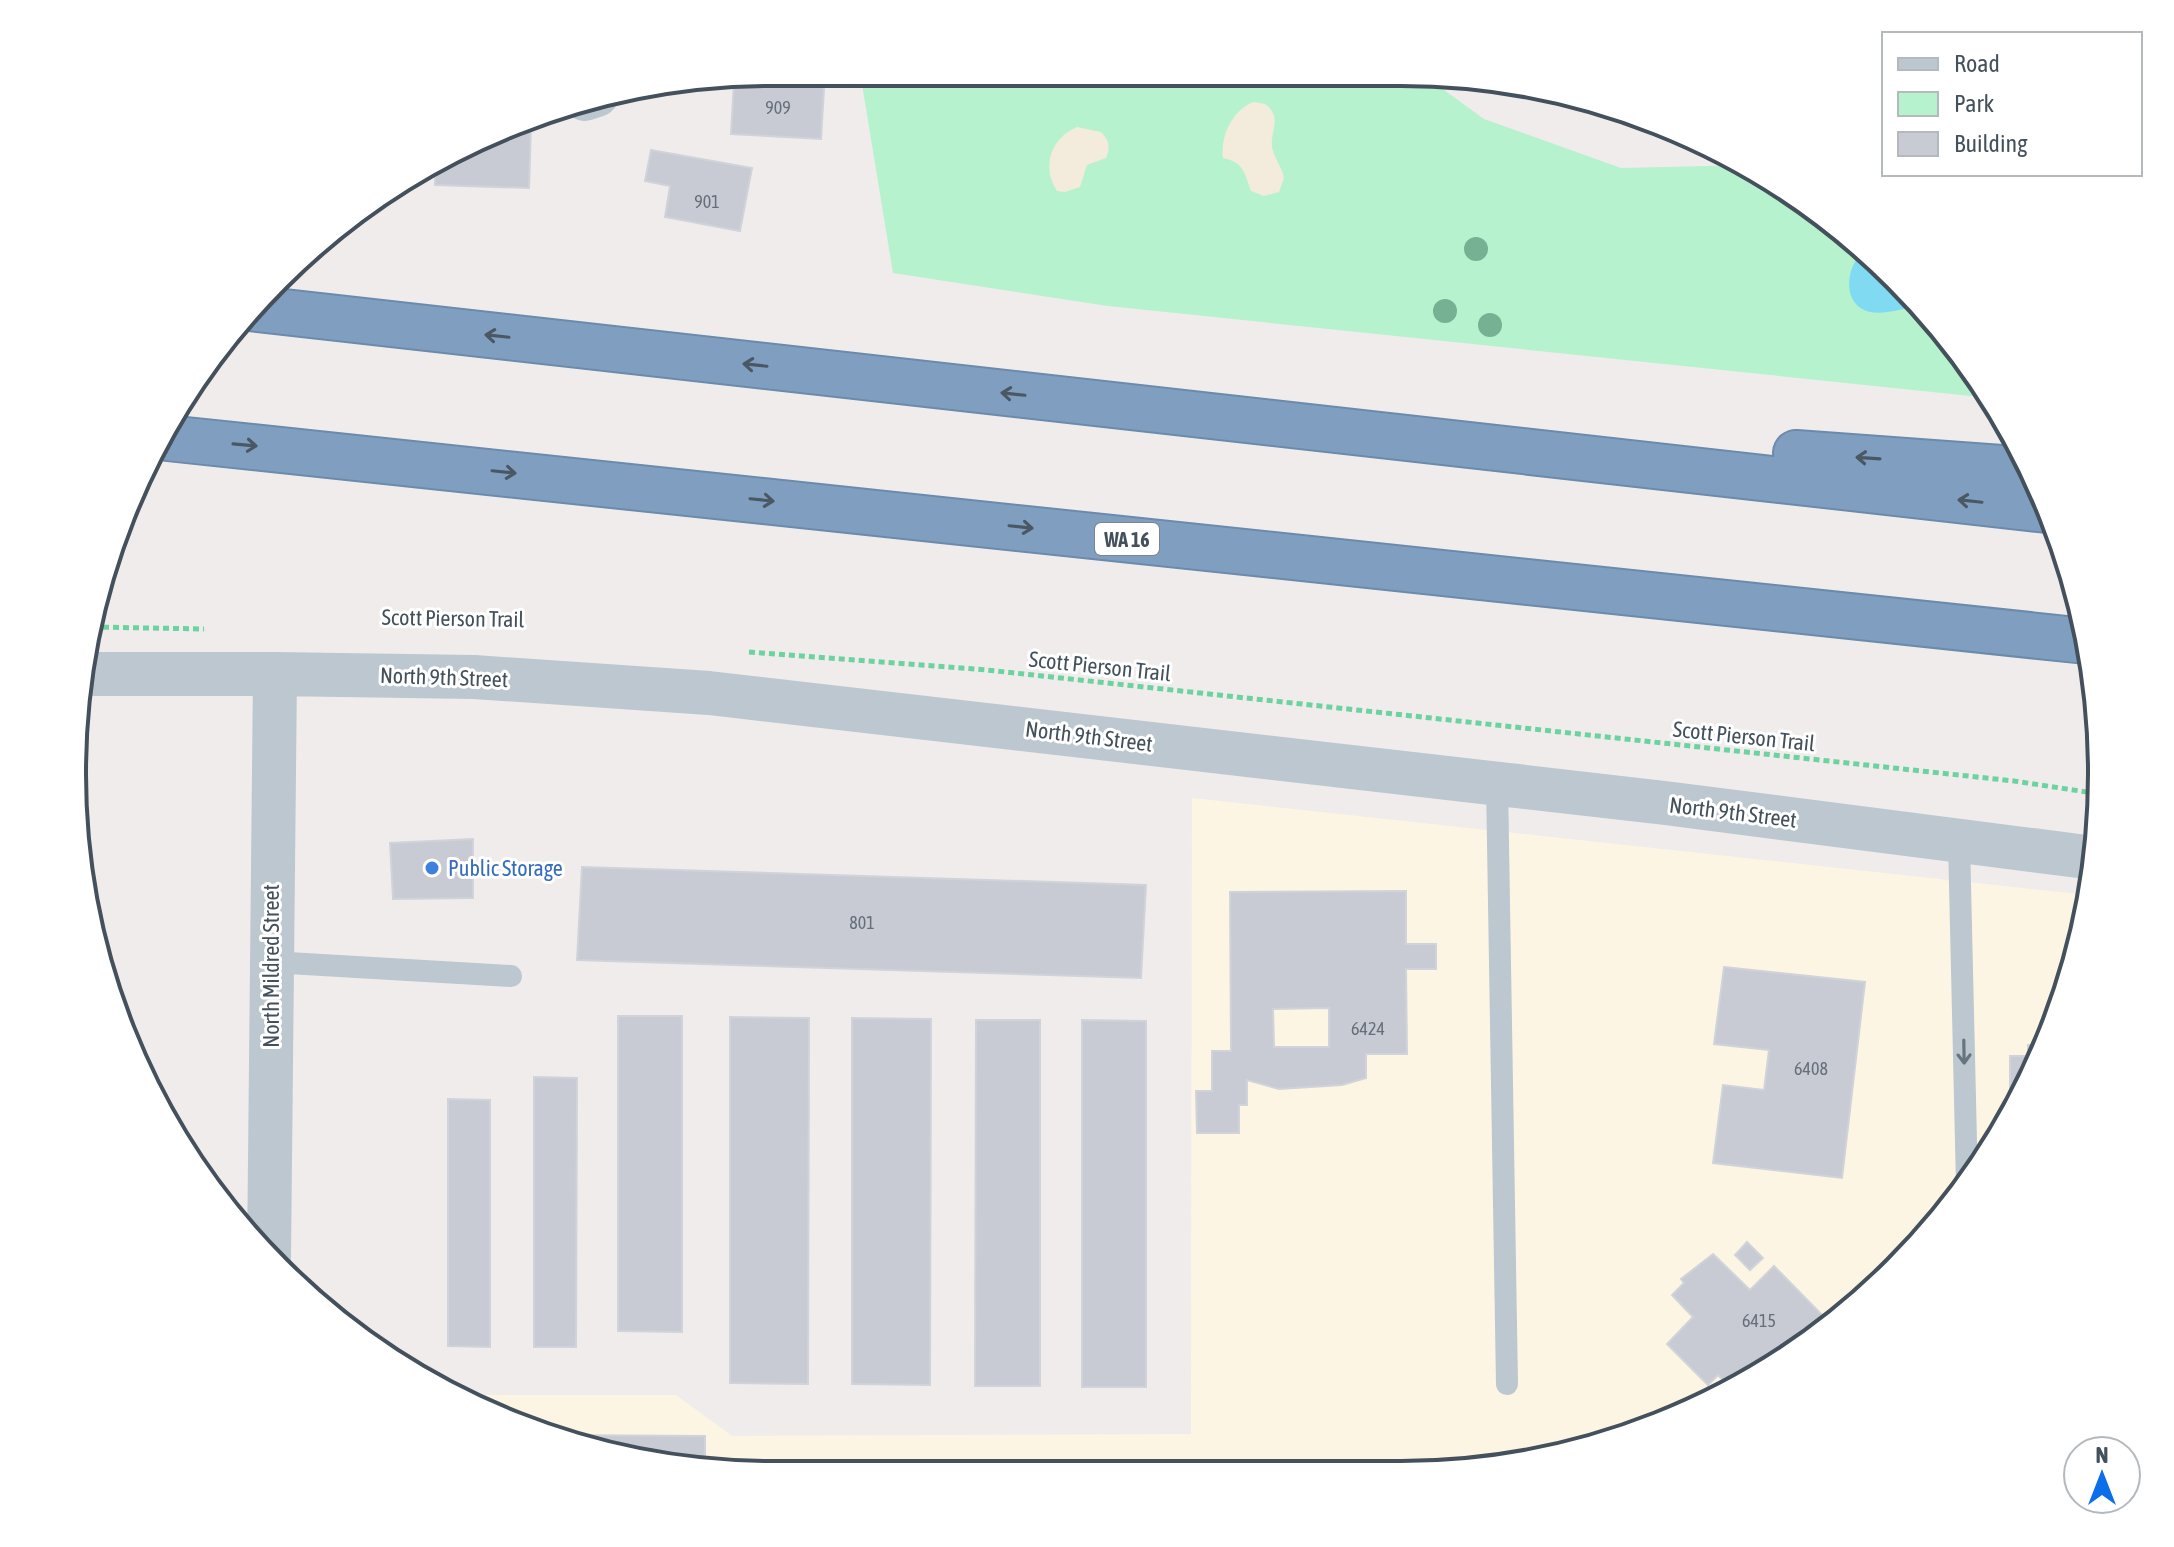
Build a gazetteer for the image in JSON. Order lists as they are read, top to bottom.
{
  "streets": {
    "highway": ["WA 16"],
    "street": ["North 9th Street", "North Mildred Street"],
    "path": ["Scott Pierson Trail"]
  },
  "crossings": [
    ["North 9th Street", "North Mildred Street"]
  ],
  "places": ["Public Storage"],
  "house_numbers": [
    "909",
    "901",
    "801",
    "6424",
    "6408",
    "6415"
  ],
  "legend": ["Road", "Park", "Building"],
  "north": "top"
}
